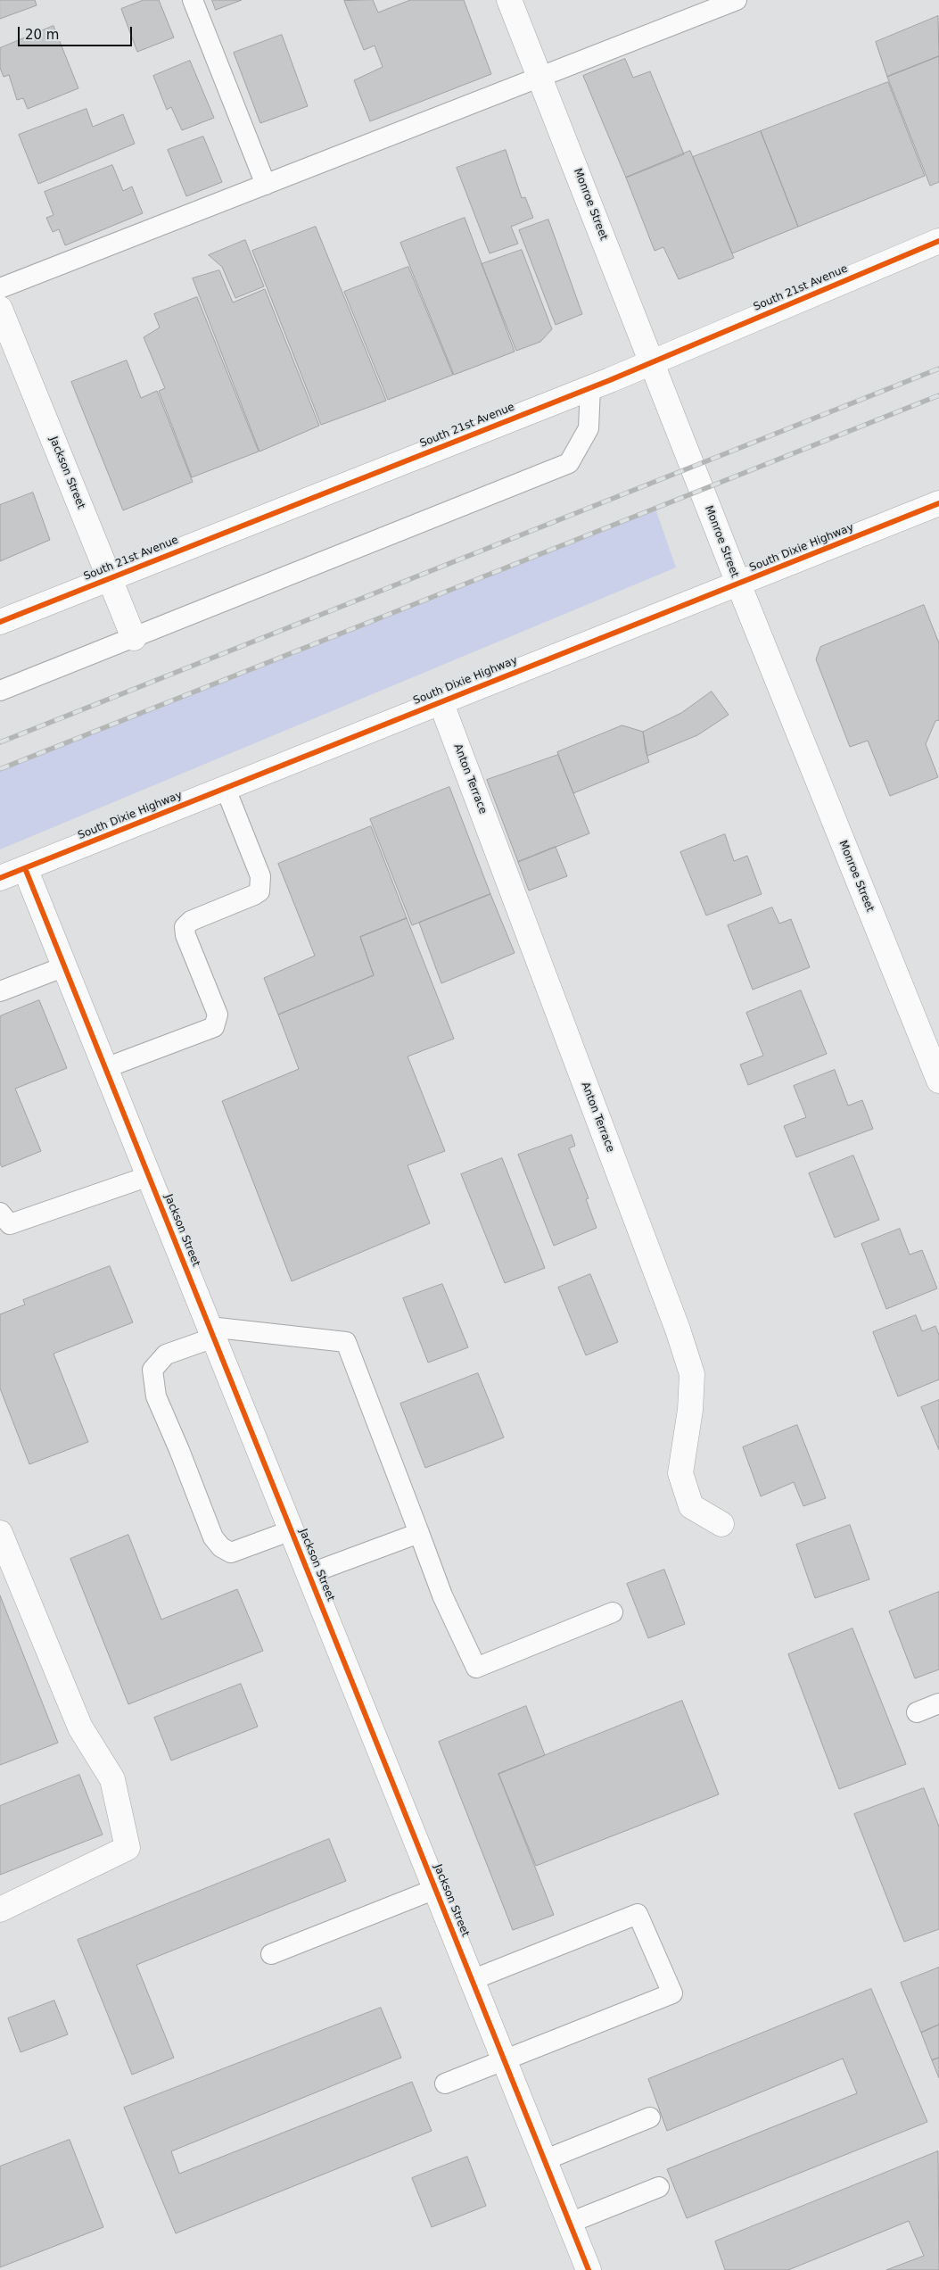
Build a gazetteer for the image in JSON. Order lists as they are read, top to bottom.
{
  "streets": {
    "street": [
      "Monroe Street",
      "South 21st Avenue",
      "Jackson Street",
      "South Dixie Highway",
      "Anton Terrace"
    ]
  },
  "crossings": [
    ["Monroe Street", "South 21st Avenue"],
    ["Monroe Street", "South Dixie Highway"],
    ["South 21st Avenue", "Jackson Street"],
    ["Jackson Street", "South Dixie Highway"],
    ["South Dixie Highway", "Anton Terrace"]
  ],
  "scale_bar": "20 m"
}
